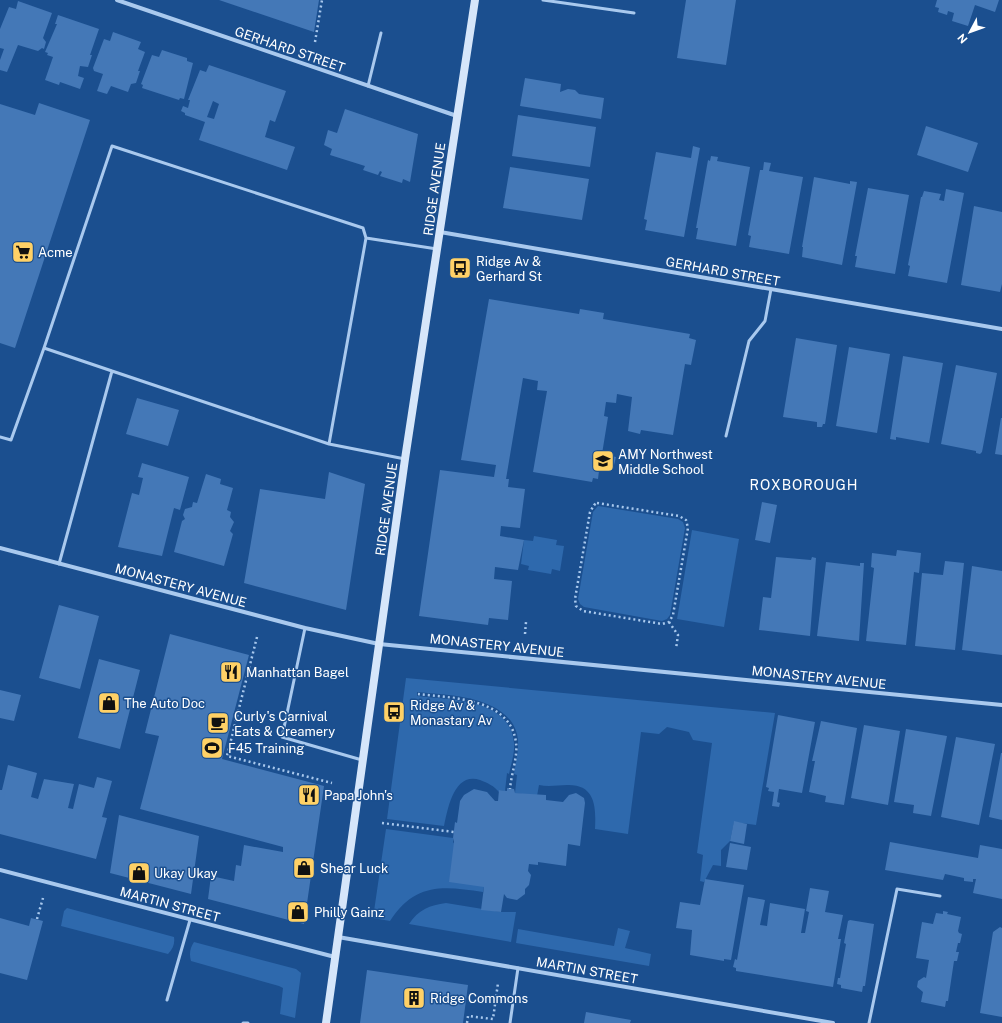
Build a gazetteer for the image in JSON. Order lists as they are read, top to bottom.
{
  "streets": {
    "main road": ["RIDGE AVENUE"],
    "street": ["GERHARD STREET", "MONASTERY AVENUE", "MARTIN STREET"]
  },
  "crossings": [
    ["GERHARD STREET", "RIDGE AVENUE"],
    ["RIDGE AVENUE", "MONASTERY AVENUE"],
    ["RIDGE AVENUE", "MARTIN STREET"]
  ],
  "districts": ["ROXBOROUGH"],
  "places": {
    "supermarket": ["Acme"],
    "bus stop": ["Ridge Av & Gerhard St", "Ridge Av & Monastary Av"],
    "school or university": ["AMY Northwest Middle School"],
    "restaurant": ["Manhattan Bagel", "Papa John's"],
    "shop": [
      "The Auto Doc",
      "Shear Luck",
      "Ukay Ukay",
      "Philly Gainz"
    ],
    "cafe": ["Curly's Carnival Eats & Creamery"],
    "sports": ["F45 Training"],
    "building": ["Ridge Commons"]
  },
  "north": "bottom left"
}
